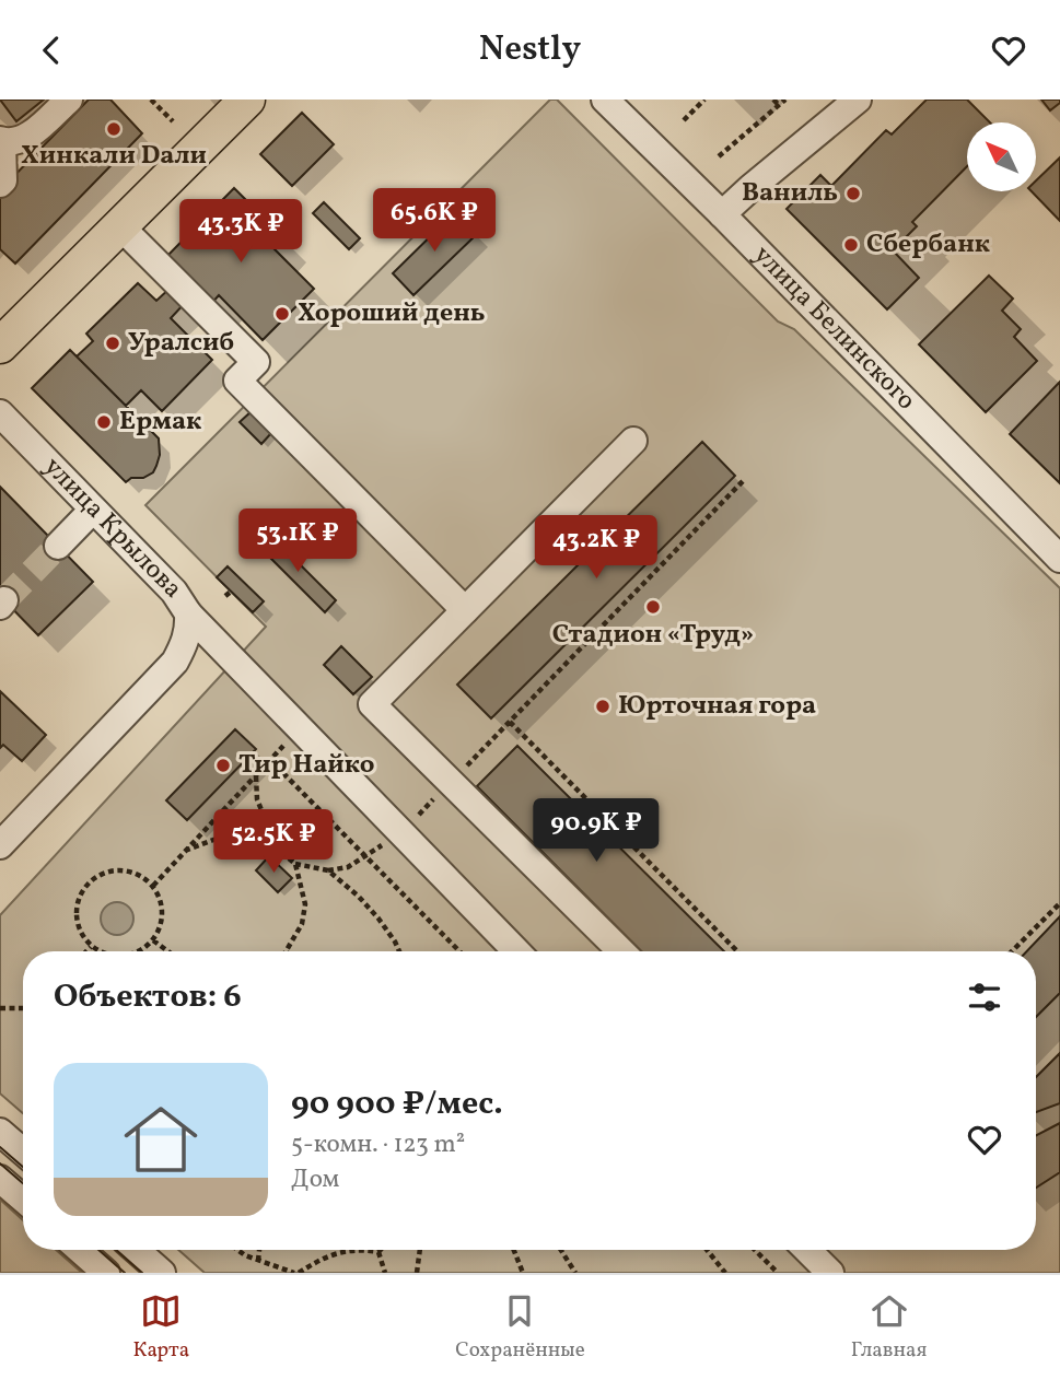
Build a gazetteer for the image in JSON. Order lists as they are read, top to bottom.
{
  "streets": {
    "street": ["улица Белинского", "улица Крылова"]
  },
  "places": [
    "Хинкали Dали",
    "Ваниль",
    "Сбербанк",
    "Хороший день",
    "Уралсиб",
    "Ермак",
    "Стадион «Труд»",
    "Юрточная гора",
    "Тир Найко"
  ],
  "north": "top left",
  "page": {
    "header": "Nestly",
    "price": [
      "65.6K ₽",
      "43.3K ₽",
      "53.1K ₽",
      "43.2K ₽",
      "90.9K ₽",
      "52.5K ₽"
    ],
    "heading": "Объектов: 6",
    "list": [
      {
        "name": "90 900 ₽/мес.",
        "note": "5-комн. · 123 m² · Дом"
      }
    ],
    "tabs": ["Карта", "Сохранённые", "Главная"]
  }
}
